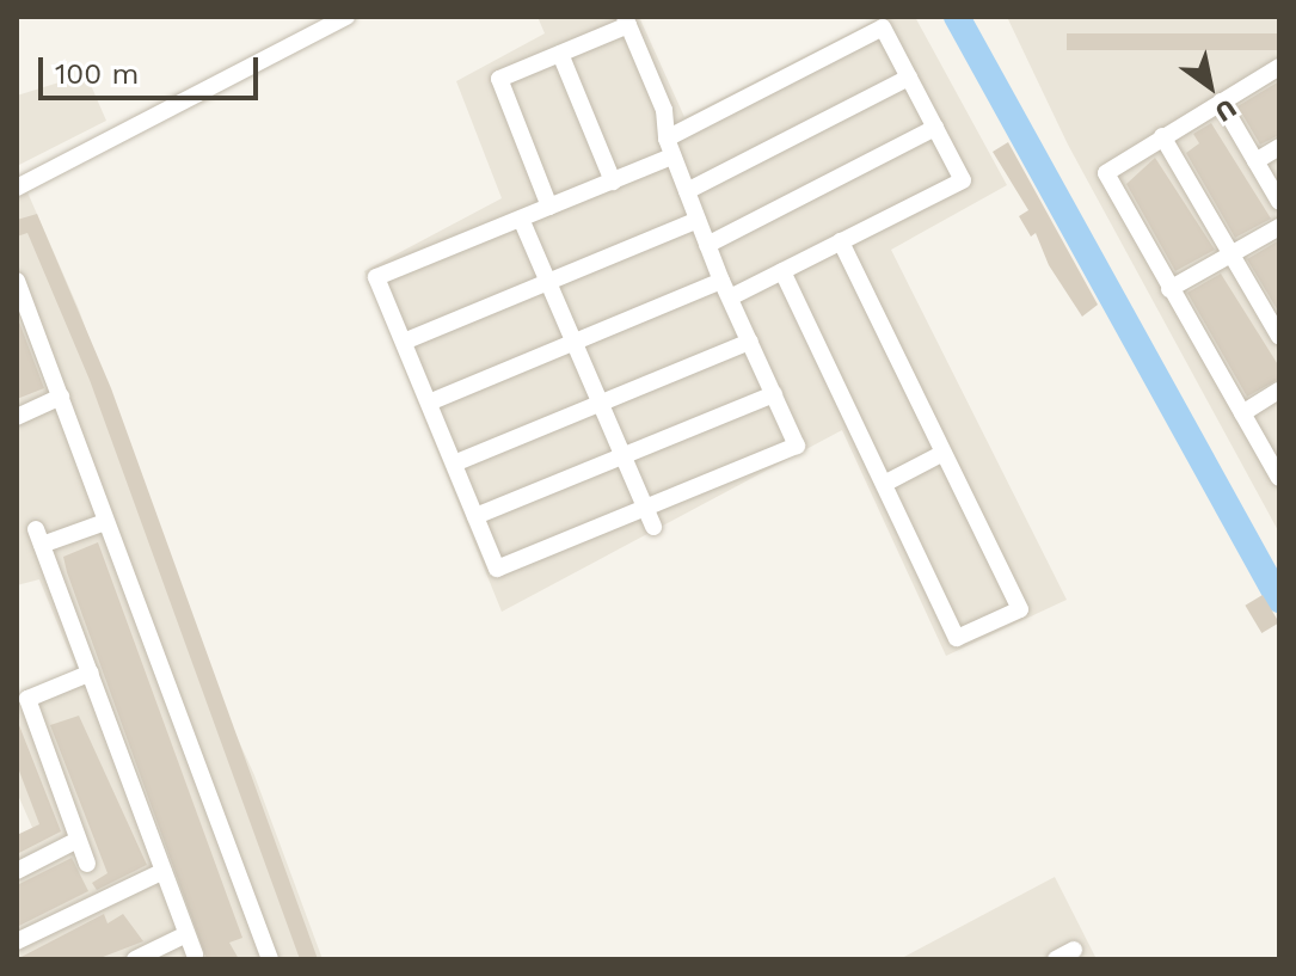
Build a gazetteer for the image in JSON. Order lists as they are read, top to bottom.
{
  "scale_bar": "100 m",
  "north": "bottom right"
}
